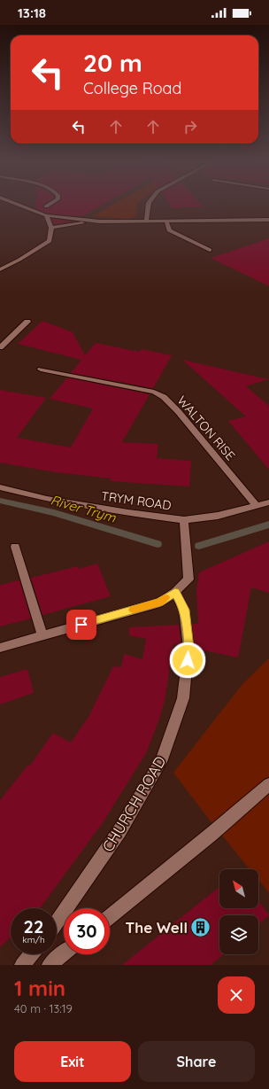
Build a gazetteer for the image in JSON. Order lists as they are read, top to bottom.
{
  "streets": {
    "street": ["WALTON RISE", "TRYM ROAD", "CHURCH ROAD"]
  },
  "crossings": [
    ["WALTON RISE", "TRYM ROAD"]
  ],
  "water": ["River Trym"],
  "places": {
    "building": ["The Well"]
  },
  "north": "top left",
  "page": {
    "status": "13:18",
    "turn": ["20 m", "College Road"],
    "speed": "22 km/h",
    "limit": "30",
    "heading": ["1 min", "40 m · 13:19"],
    "buttons": ["Exit", "Share"]
  }
}
